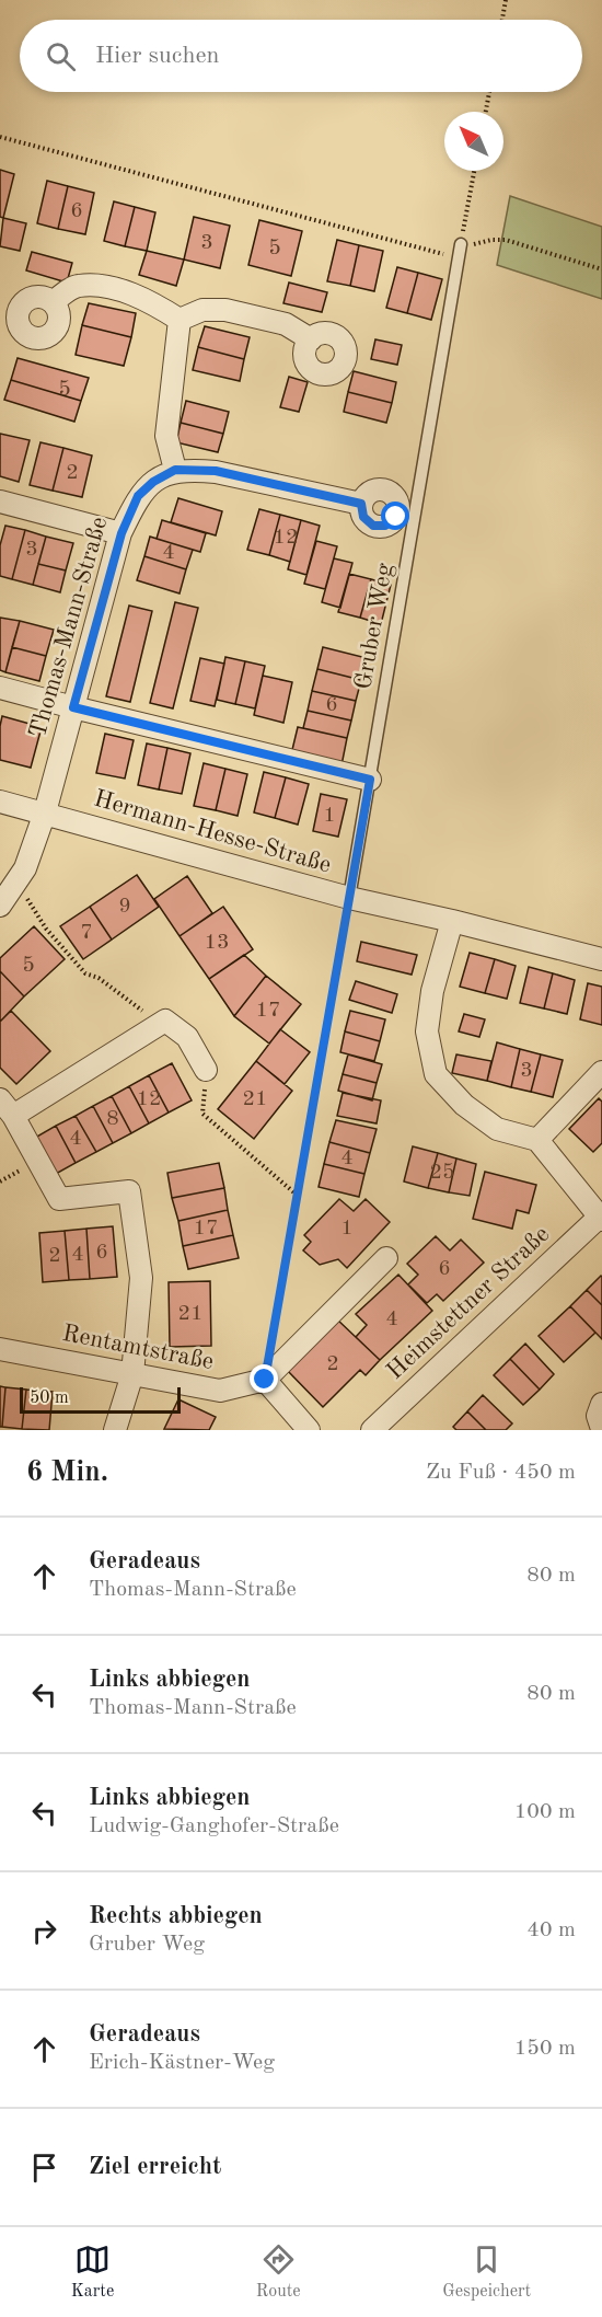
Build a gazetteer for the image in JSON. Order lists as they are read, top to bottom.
{
  "streets": {
    "street": [
      "Thomas-Mann-Straße",
      "Hermann-Hesse-Straße",
      "Heimstettner Straße",
      "Rentamtstraße"
    ],
    "lane": ["Gruber Weg"]
  },
  "crossings": [
    ["Gruber Weg", "Hermann-Hesse-Straße"],
    ["Thomas-Mann-Straße", "Hermann-Hesse-Straße"]
  ],
  "house_numbers": [
    "6",
    "3",
    "5",
    "5",
    "2",
    "12",
    "3",
    "4",
    "6",
    "1",
    "9",
    "7",
    "13",
    "5",
    "17",
    "3",
    "12",
    "21",
    "8",
    "4",
    "4",
    "25",
    "17",
    "1",
    "6",
    "4",
    "2",
    "6",
    "21",
    "4",
    "2"
  ],
  "scale_bar": "50 m",
  "north": "top left",
  "page": {
    "search": "Hier suchen",
    "scale": "50 m",
    "heading": ["6 Min.", "Zu Fuß · 450 m"],
    "list": [
      ["Geradeaus", "Thomas-Mann-Straße", "80 m"],
      ["Links abbiegen", "Thomas-Mann-Straße", "80 m"],
      ["Links abbiegen", "Ludwig-Ganghofer-Straße", "100 m"],
      ["Rechts abbiegen", "Gruber Weg", "40 m"],
      ["Geradeaus", "Erich-Kästner-Weg", "150 m"],
      "Ziel erreicht"
    ],
    "nav": ["Karte", "Route", "Gespeichert"]
  }
}
